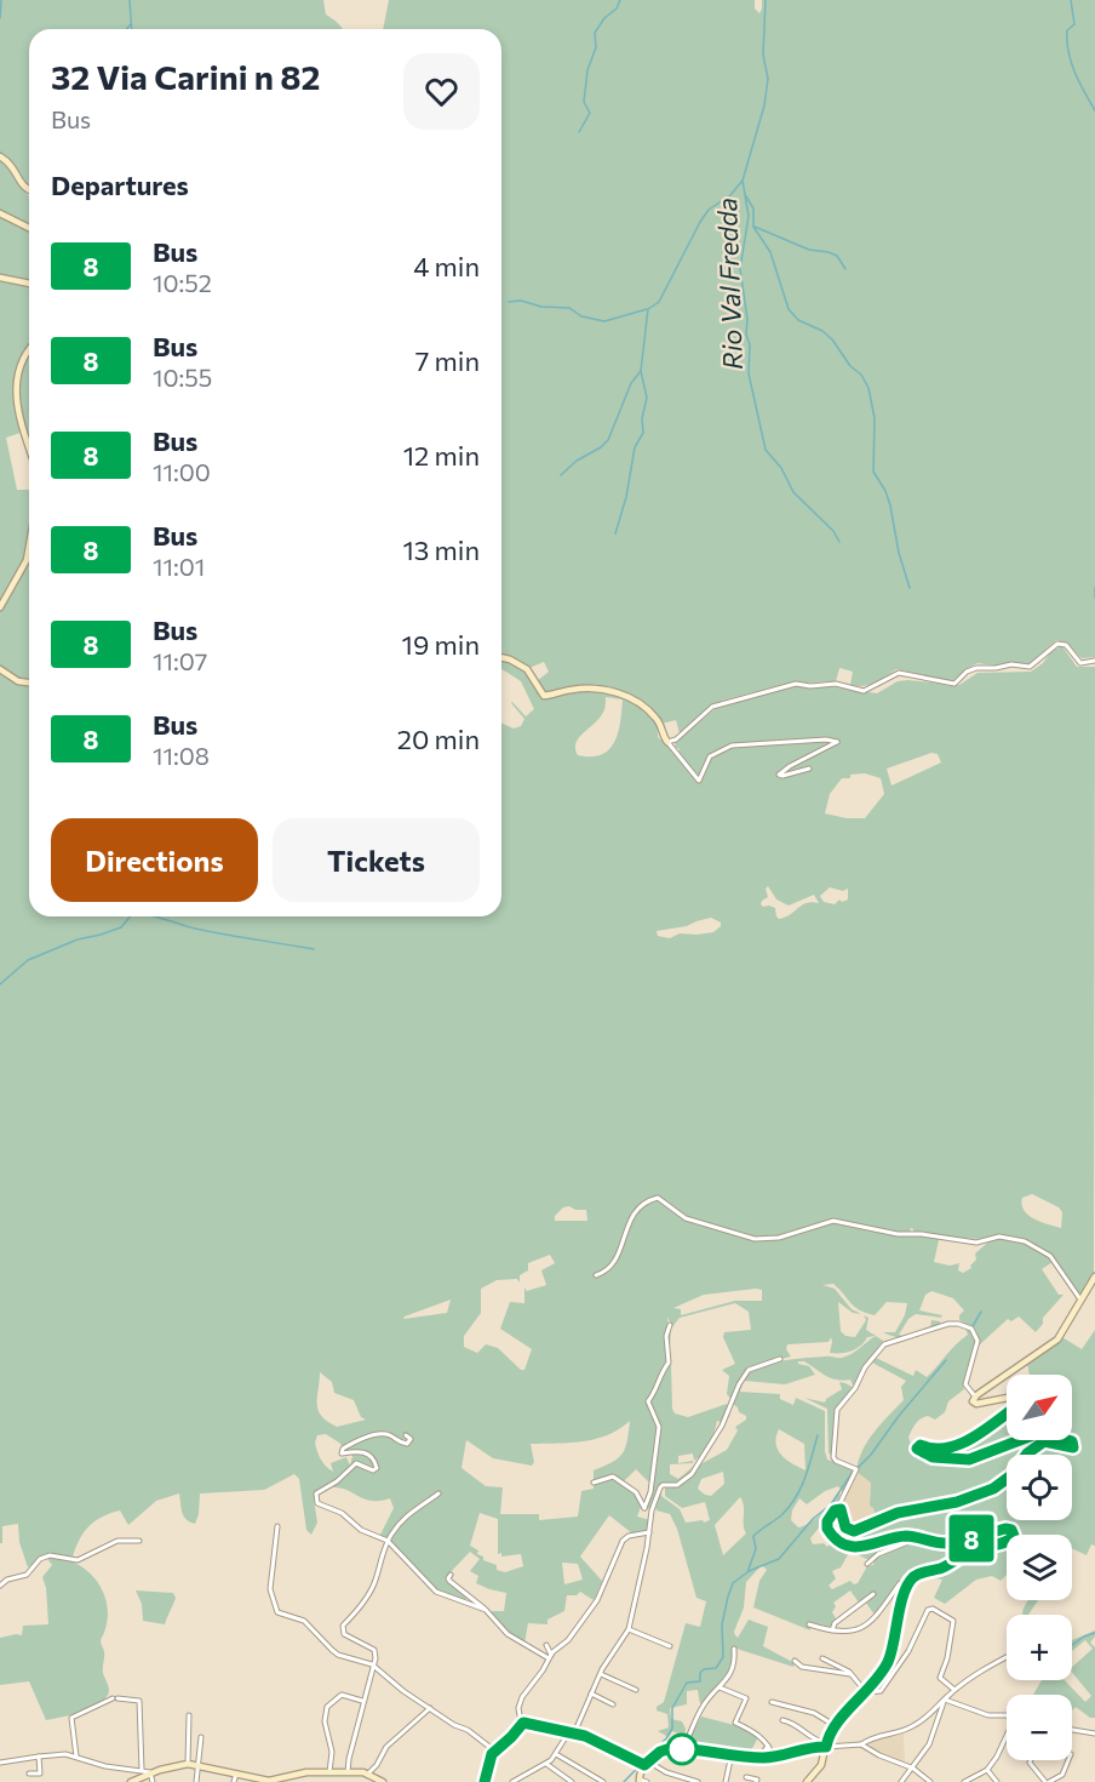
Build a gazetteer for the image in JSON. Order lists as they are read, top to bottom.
{
  "water": ["Rio Val Fredda"],
  "lines": ["bus line 8"],
  "north": "top right",
  "page": {
    "on_map": "8",
    "heading": [
      ["32 Via Carini n 82", "Bus"],
      "Departures"
    ],
    "list": [
      {
        "mark": "8",
        "name": "Bus",
        "note": "10:52",
        "value": "4 min"
      },
      {
        "mark": "8",
        "name": "Bus",
        "note": "10:55",
        "value": "7 min"
      },
      {
        "mark": "8",
        "name": "Bus",
        "note": "11:00",
        "value": "12 min"
      },
      {
        "mark": "8",
        "name": "Bus",
        "note": "11:01",
        "value": "13 min"
      },
      {
        "mark": "8",
        "name": "Bus",
        "note": "11:07",
        "value": "19 min"
      },
      {
        "mark": "8",
        "name": "Bus",
        "note": "11:08",
        "value": "20 min"
      }
    ],
    "buttons": ["Directions", "Tickets"],
    "map_buttons": ["+", "−"]
  }
}
